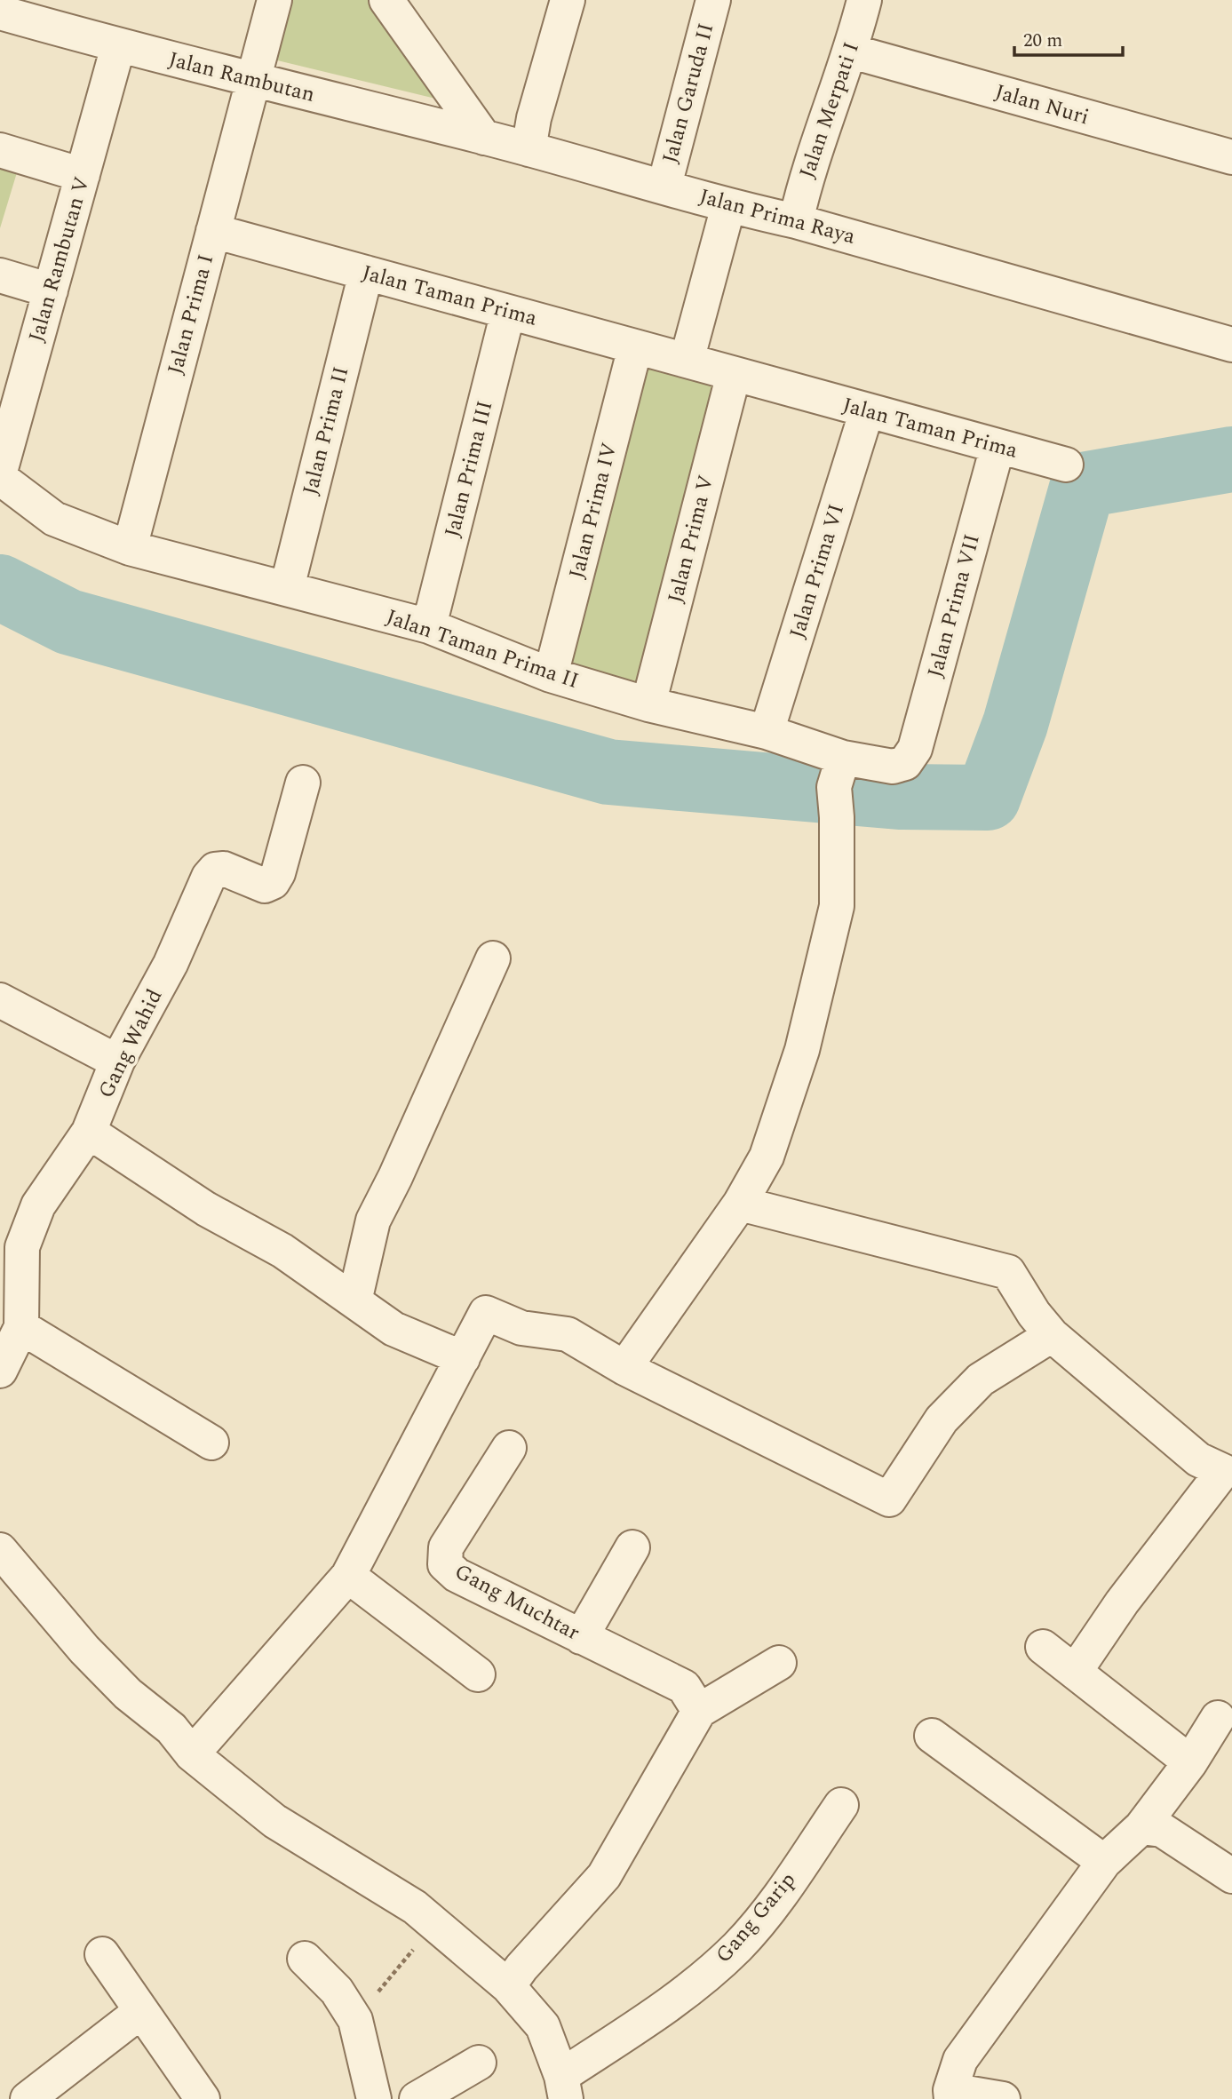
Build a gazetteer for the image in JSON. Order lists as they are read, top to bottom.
{
  "streets": {
    "street": [
      "Jalan Rambutan",
      "Jalan Garuda II",
      "Jalan Nuri",
      "Jalan Merpati I",
      "Jalan Prima Raya",
      "Jalan Rambutan V",
      "Jalan Taman Prima",
      "Jalan Prima I",
      "Jalan Prima II",
      "Jalan Prima III",
      "Jalan Prima IV",
      "Jalan Prima V",
      "Jalan Prima VI",
      "Jalan Prima VII",
      "Jalan Taman Prima II",
      "Gang Wahid",
      "Gang Muchtar",
      "Gang Garip"
    ]
  },
  "crossings": [
    ["Jalan Rambutan", "Jalan Prima Raya"],
    ["Jalan Rambutan", "Jalan Rambutan V"],
    ["Jalan Rambutan", "Jalan Prima I"],
    ["Jalan Garuda II", "Jalan Prima Raya"],
    ["Jalan Nuri", "Jalan Merpati I"],
    ["Jalan Merpati I", "Jalan Prima Raya"],
    ["Jalan Taman Prima", "Jalan Prima I"],
    ["Jalan Taman Prima", "Jalan Prima II"],
    ["Jalan Taman Prima", "Jalan Prima III"],
    ["Jalan Taman Prima", "Jalan Prima IV"],
    ["Jalan Taman Prima", "Jalan Prima V"],
    ["Jalan Taman Prima", "Jalan Prima VI"],
    ["Jalan Taman Prima", "Jalan Prima VII"],
    ["Jalan Prima I", "Jalan Taman Prima II"],
    ["Jalan Prima II", "Jalan Taman Prima II"],
    ["Jalan Prima III", "Jalan Taman Prima II"],
    ["Jalan Prima IV", "Jalan Taman Prima II"],
    ["Jalan Prima V", "Jalan Taman Prima II"],
    ["Jalan Prima VI", "Jalan Taman Prima II"],
    ["Jalan Prima VII", "Jalan Taman Prima II"]
  ],
  "scale_bar": "20 m"
}
